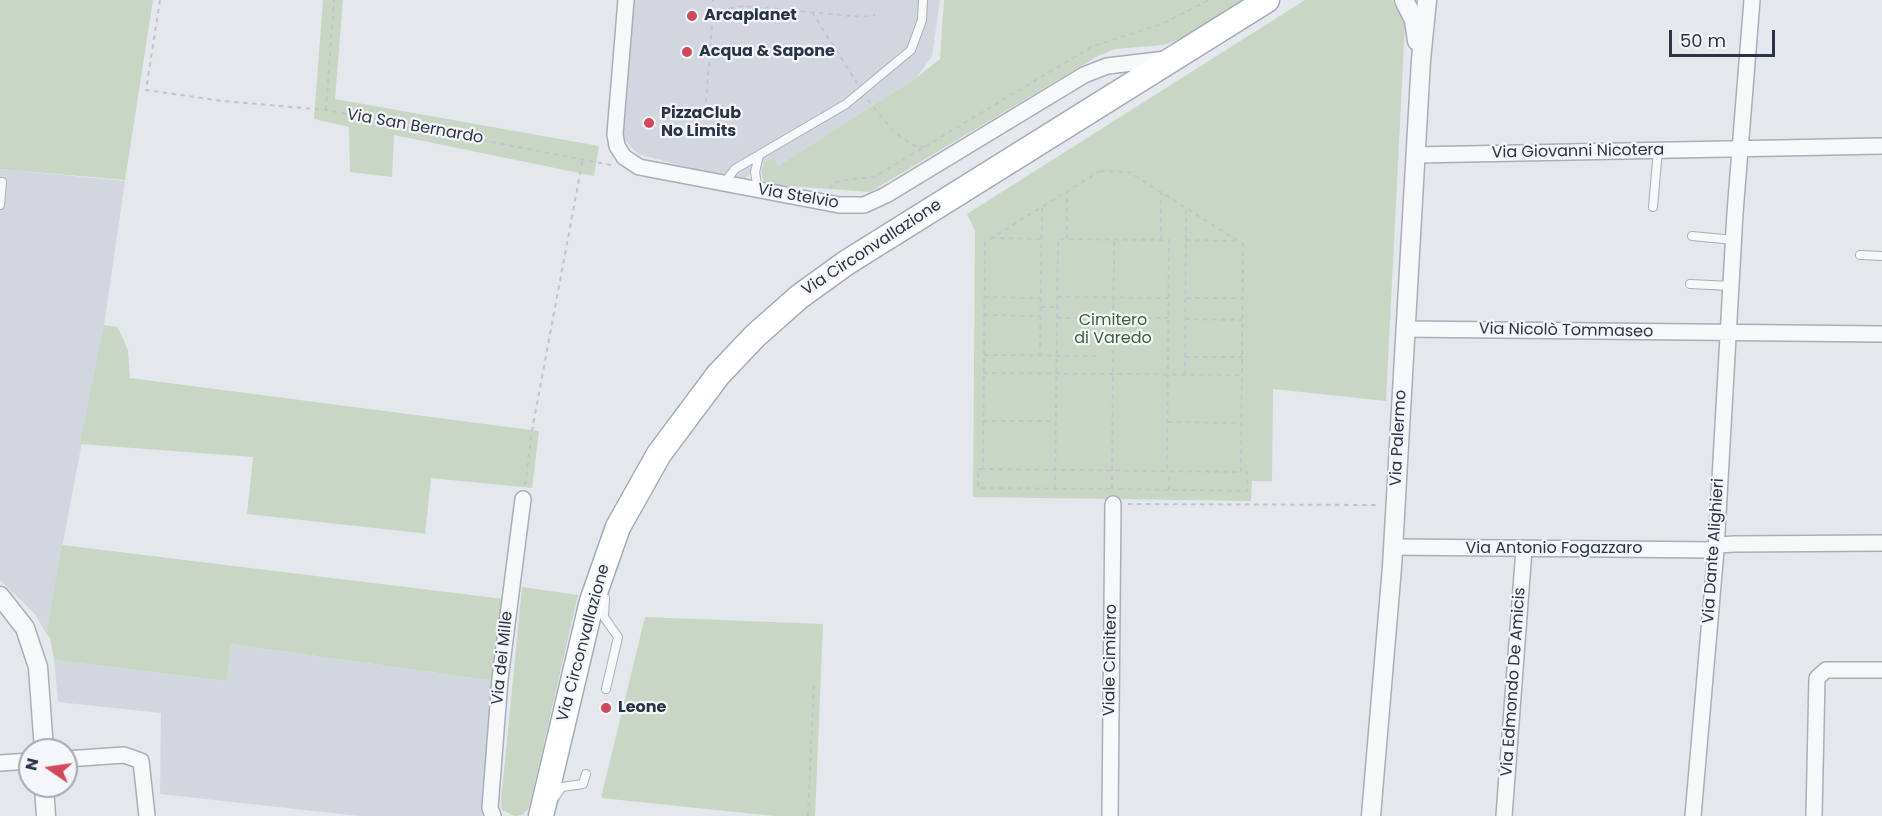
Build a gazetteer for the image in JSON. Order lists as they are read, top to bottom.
{
  "streets": {
    "main road": ["Via Circonvallazione"],
    "street": [
      "Via Giovanni Nicotera",
      "Via Stelvio",
      "Via Nicolò Tommaseo",
      "Via Palermo",
      "Via Antonio Fogazzaro",
      "Via Dante Alighieri",
      "Via dei Mille",
      "Viale Cimitero",
      "Via Edmondo De Amicis"
    ],
    "path": ["Via San Bernardo"]
  },
  "crossings": [
    ["Via Giovanni Nicotera", "Via Palermo"],
    ["Via Giovanni Nicotera", "Via Dante Alighieri"],
    ["Via Stelvio", "Via Circonvallazione"],
    ["Via Nicolò Tommaseo", "Via Palermo"],
    ["Via Nicolò Tommaseo", "Via Dante Alighieri"],
    ["Via Palermo", "Via Antonio Fogazzaro"],
    ["Via Antonio Fogazzaro", "Via Dante Alighieri"],
    ["Via Antonio Fogazzaro", "Via Edmondo De Amicis"]
  ],
  "parks": ["Cimitero di Varedo"],
  "places": [
    "Arcaplanet",
    "Acqua & Sapone",
    "PizzaClub No Limits",
    "Leone"
  ],
  "scale_bar": "50 m",
  "north": "left"
}
